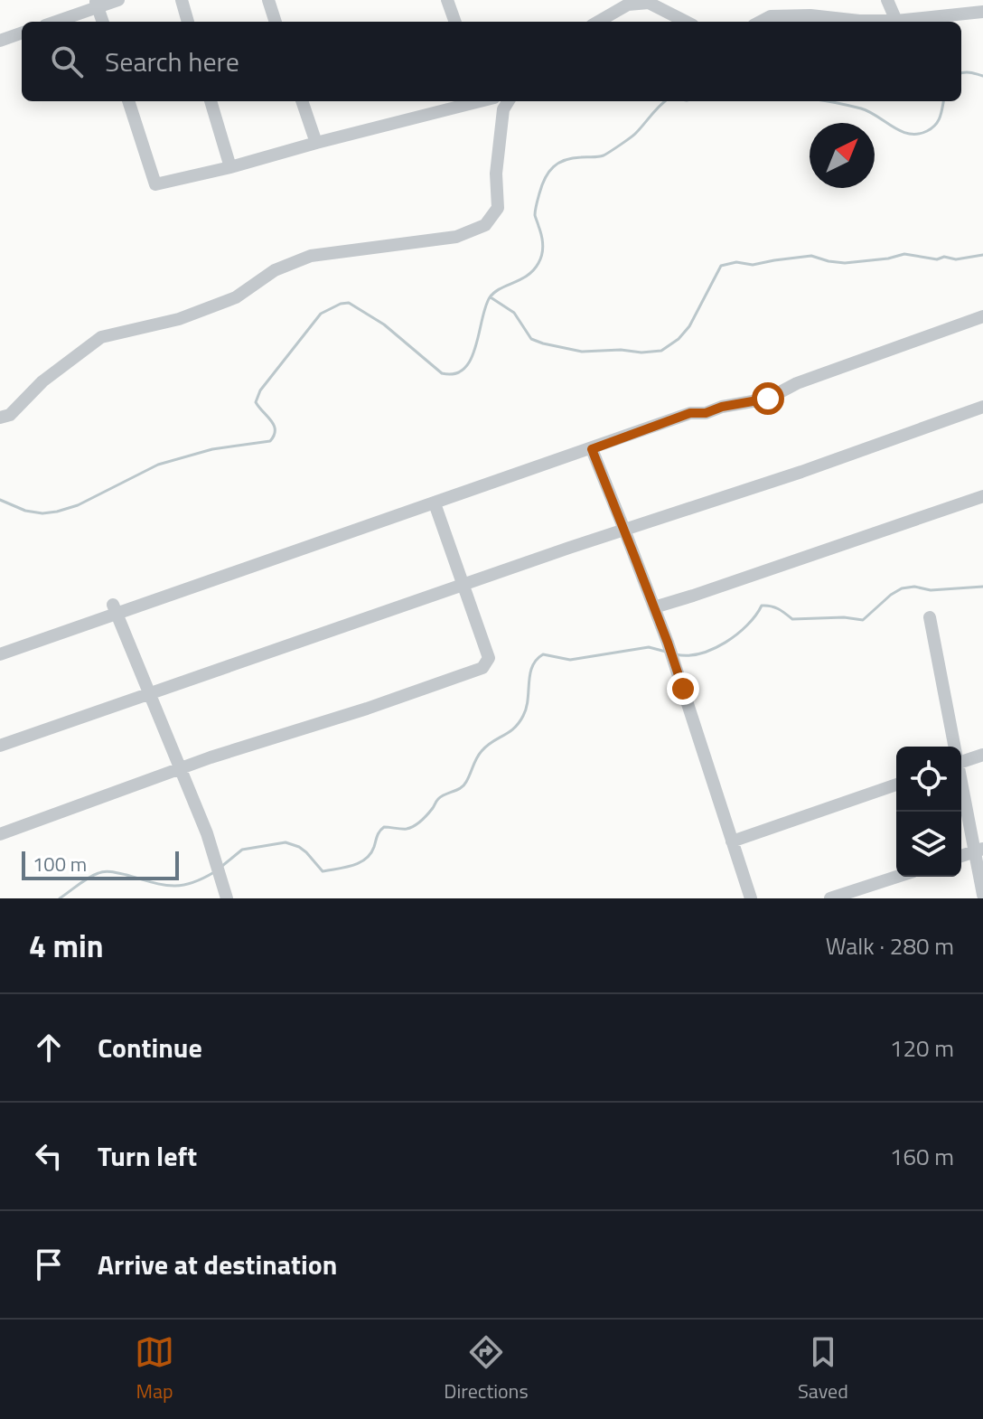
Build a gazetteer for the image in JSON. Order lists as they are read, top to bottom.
{
  "scale_bar": "100 m",
  "north": "top right",
  "page": {
    "search": "Search here",
    "scale": "100 m",
    "heading": ["4 min", "Walk · 280 m"],
    "list": [
      ["Continue", "120 m"],
      ["Turn left", "160 m"],
      "Arrive at destination"
    ],
    "nav": ["Map", "Directions", "Saved"]
  }
}
